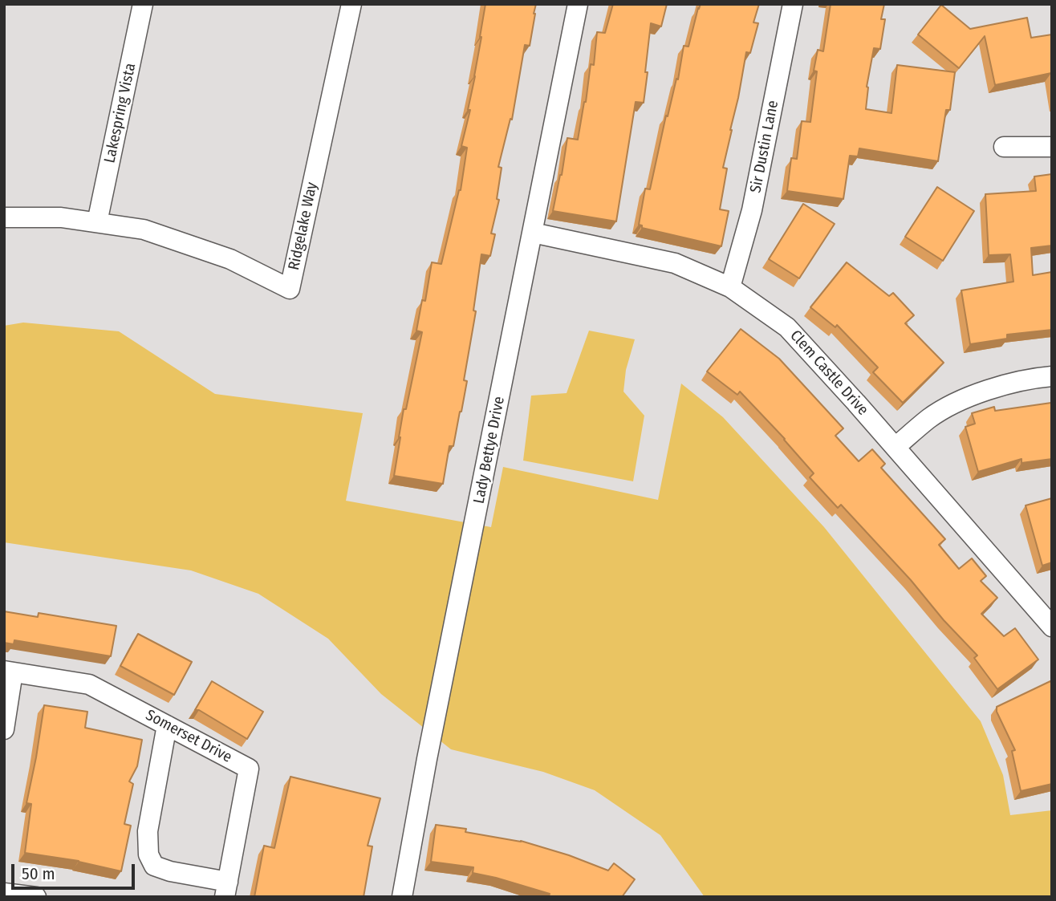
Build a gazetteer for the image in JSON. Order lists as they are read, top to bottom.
{
  "streets": {
    "street": [
      "Lakespring Vista",
      "Sir Dustin Lane",
      "Ridgelake Way",
      "Clem Castle Drive",
      "Lady Bettye Drive",
      "Somerset Drive"
    ]
  },
  "crossings": [
    ["Lakespring Vista", "Ridgelake Way"],
    ["Sir Dustin Lane", "Clem Castle Drive"],
    ["Clem Castle Drive", "Lady Bettye Drive"]
  ],
  "scale_bar": "50 m"
}
